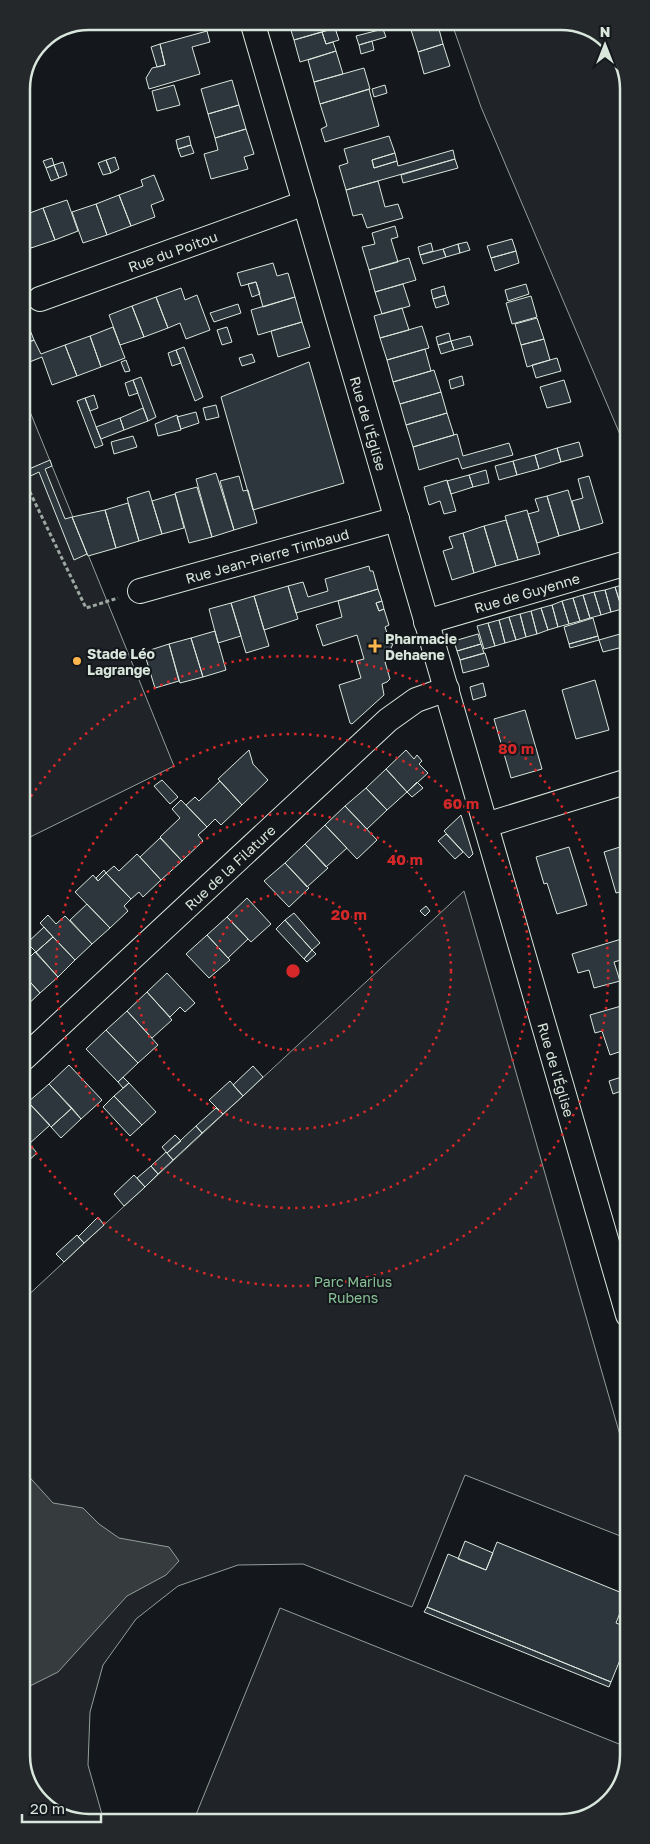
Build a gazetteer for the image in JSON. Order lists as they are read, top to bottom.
{
  "streets": {
    "street": [
      "Rue du Poitou",
      "Rue de l'Église",
      "Rue Jean-Pierre Timbaud",
      "Rue de Guyenne",
      "Rue de la Filature"
    ]
  },
  "crossings": [
    ["Rue du Poitou", "Rue de l'Église"],
    ["Rue de l'Église", "Rue Jean-Pierre Timbaud"],
    ["Rue de l'Église", "Rue de Guyenne"],
    ["Rue de l'Église", "Rue de la Filature"]
  ],
  "parks": ["Parc Marius Rubens"],
  "places": {
    "health": ["Pharmacie Dehaene"],
    "other": ["Stade Léo Lagrange"]
  },
  "scale_bar": "20 m",
  "north": "top",
  "rings": [
    "80 m",
    "60 m",
    "40 m",
    "20 m"
  ]
}
